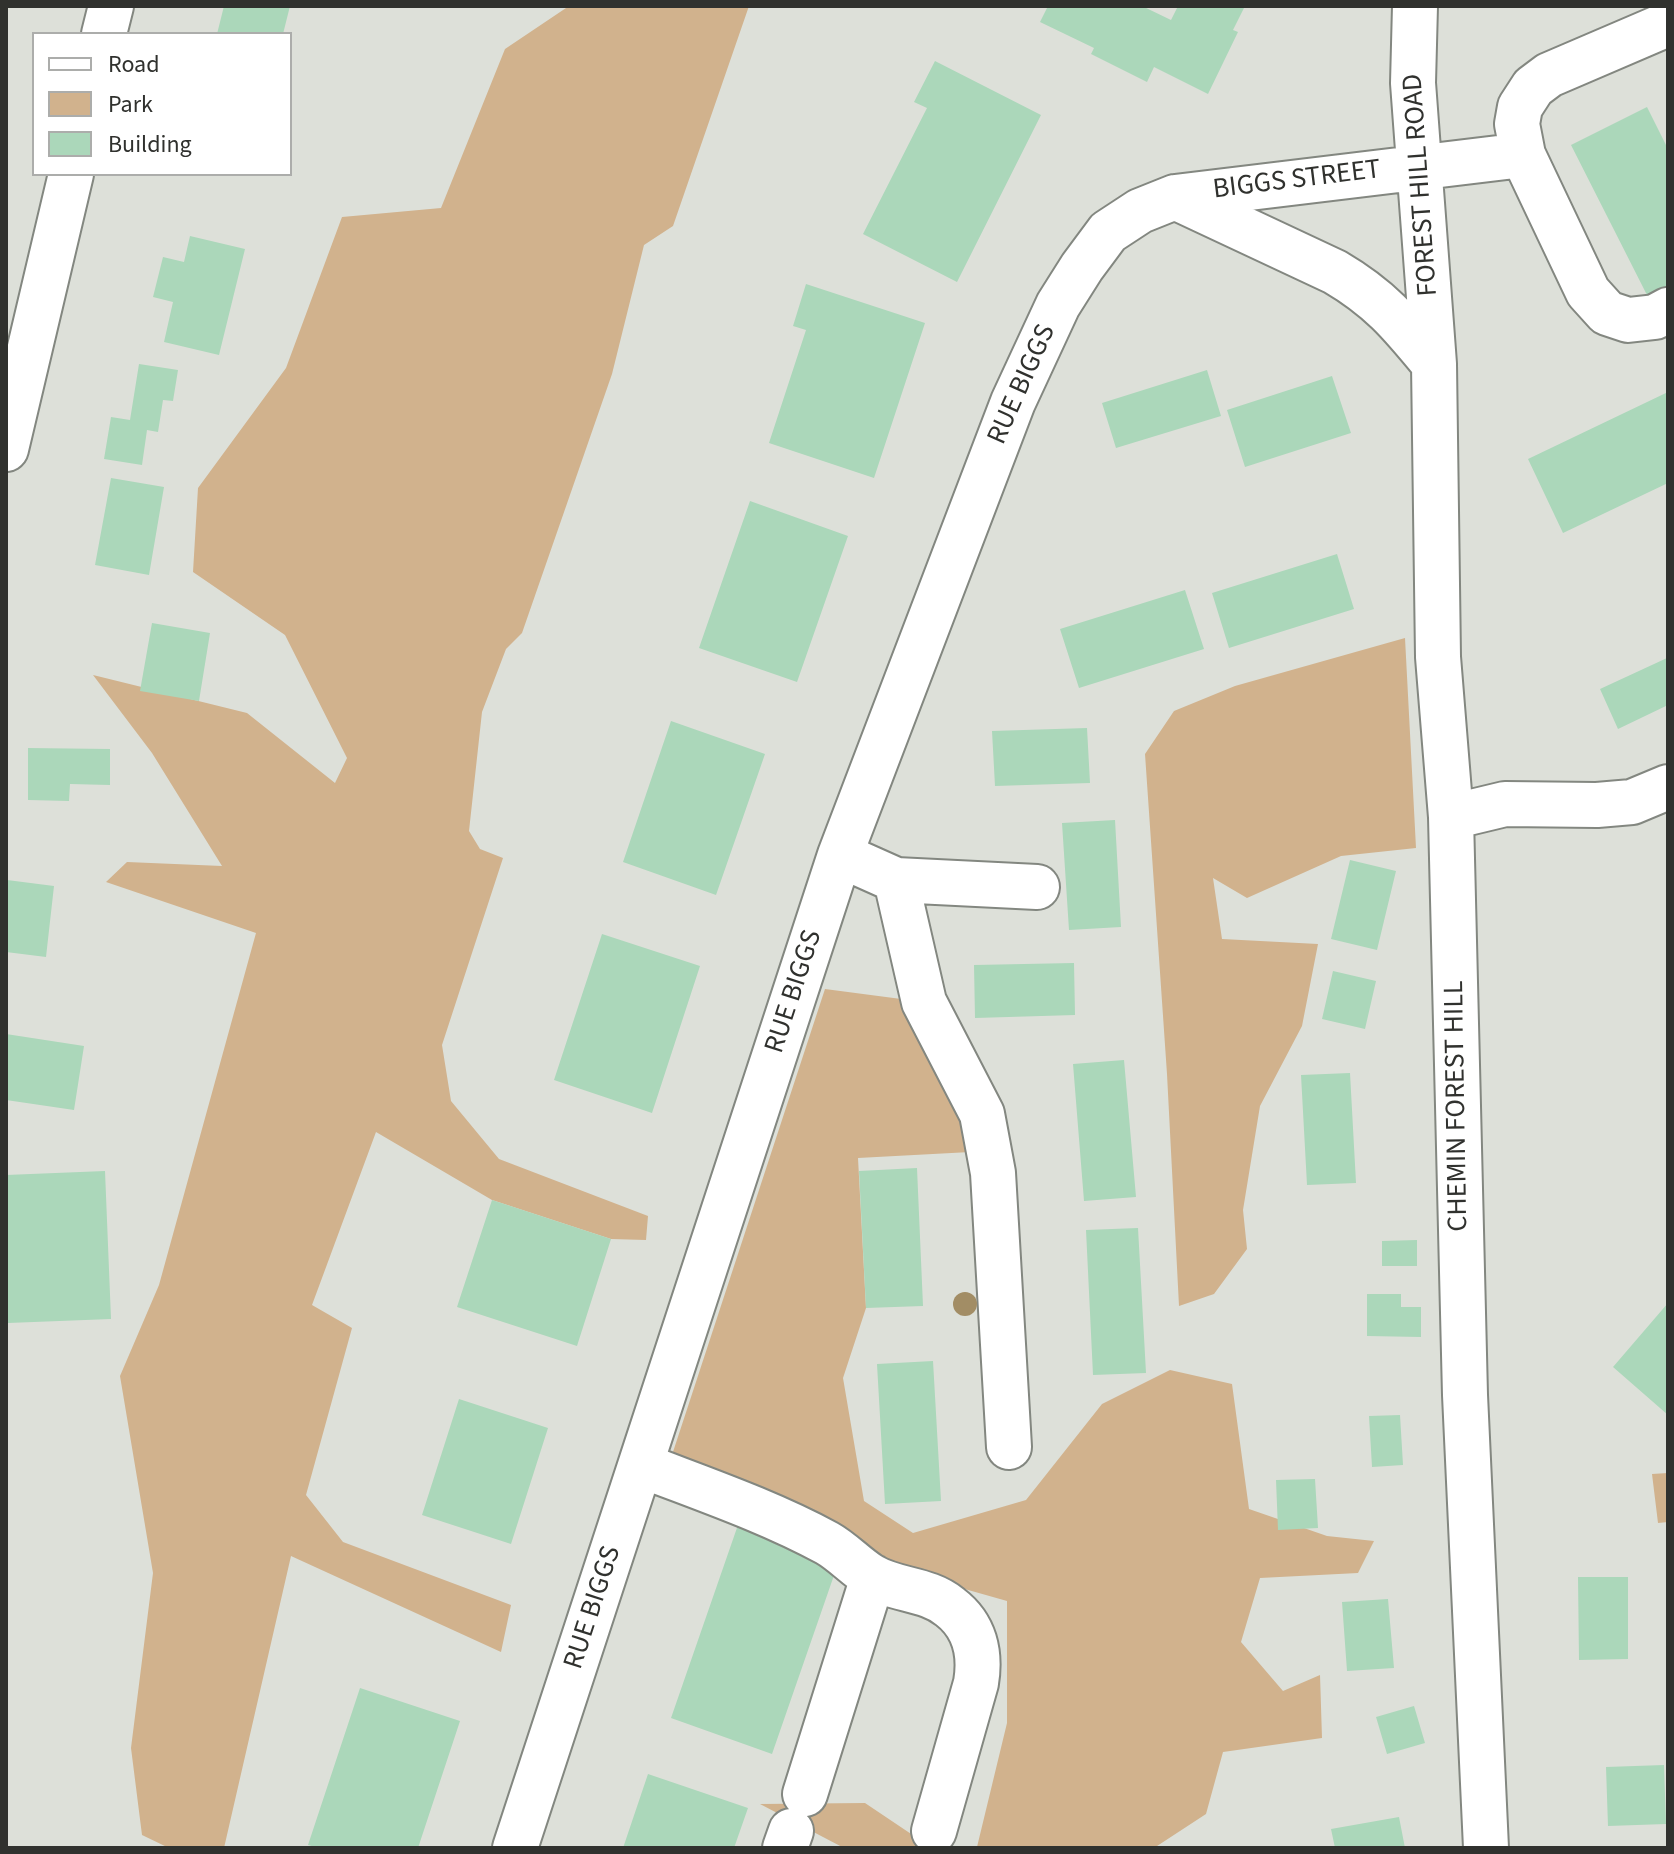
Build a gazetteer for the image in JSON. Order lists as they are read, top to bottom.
{
  "streets": {
    "street": [
      "BIGGS STREET",
      "FOREST HILL ROAD",
      "RUE BIGGS",
      "CHEMIN FOREST HILL"
    ]
  },
  "crossings": [
    ["BIGGS STREET", "FOREST HILL ROAD"],
    ["BIGGS STREET", "RUE BIGGS"],
    ["FOREST HILL ROAD", "CHEMIN FOREST HILL"]
  ],
  "legend": ["Road", "Park", "Building"]
}
